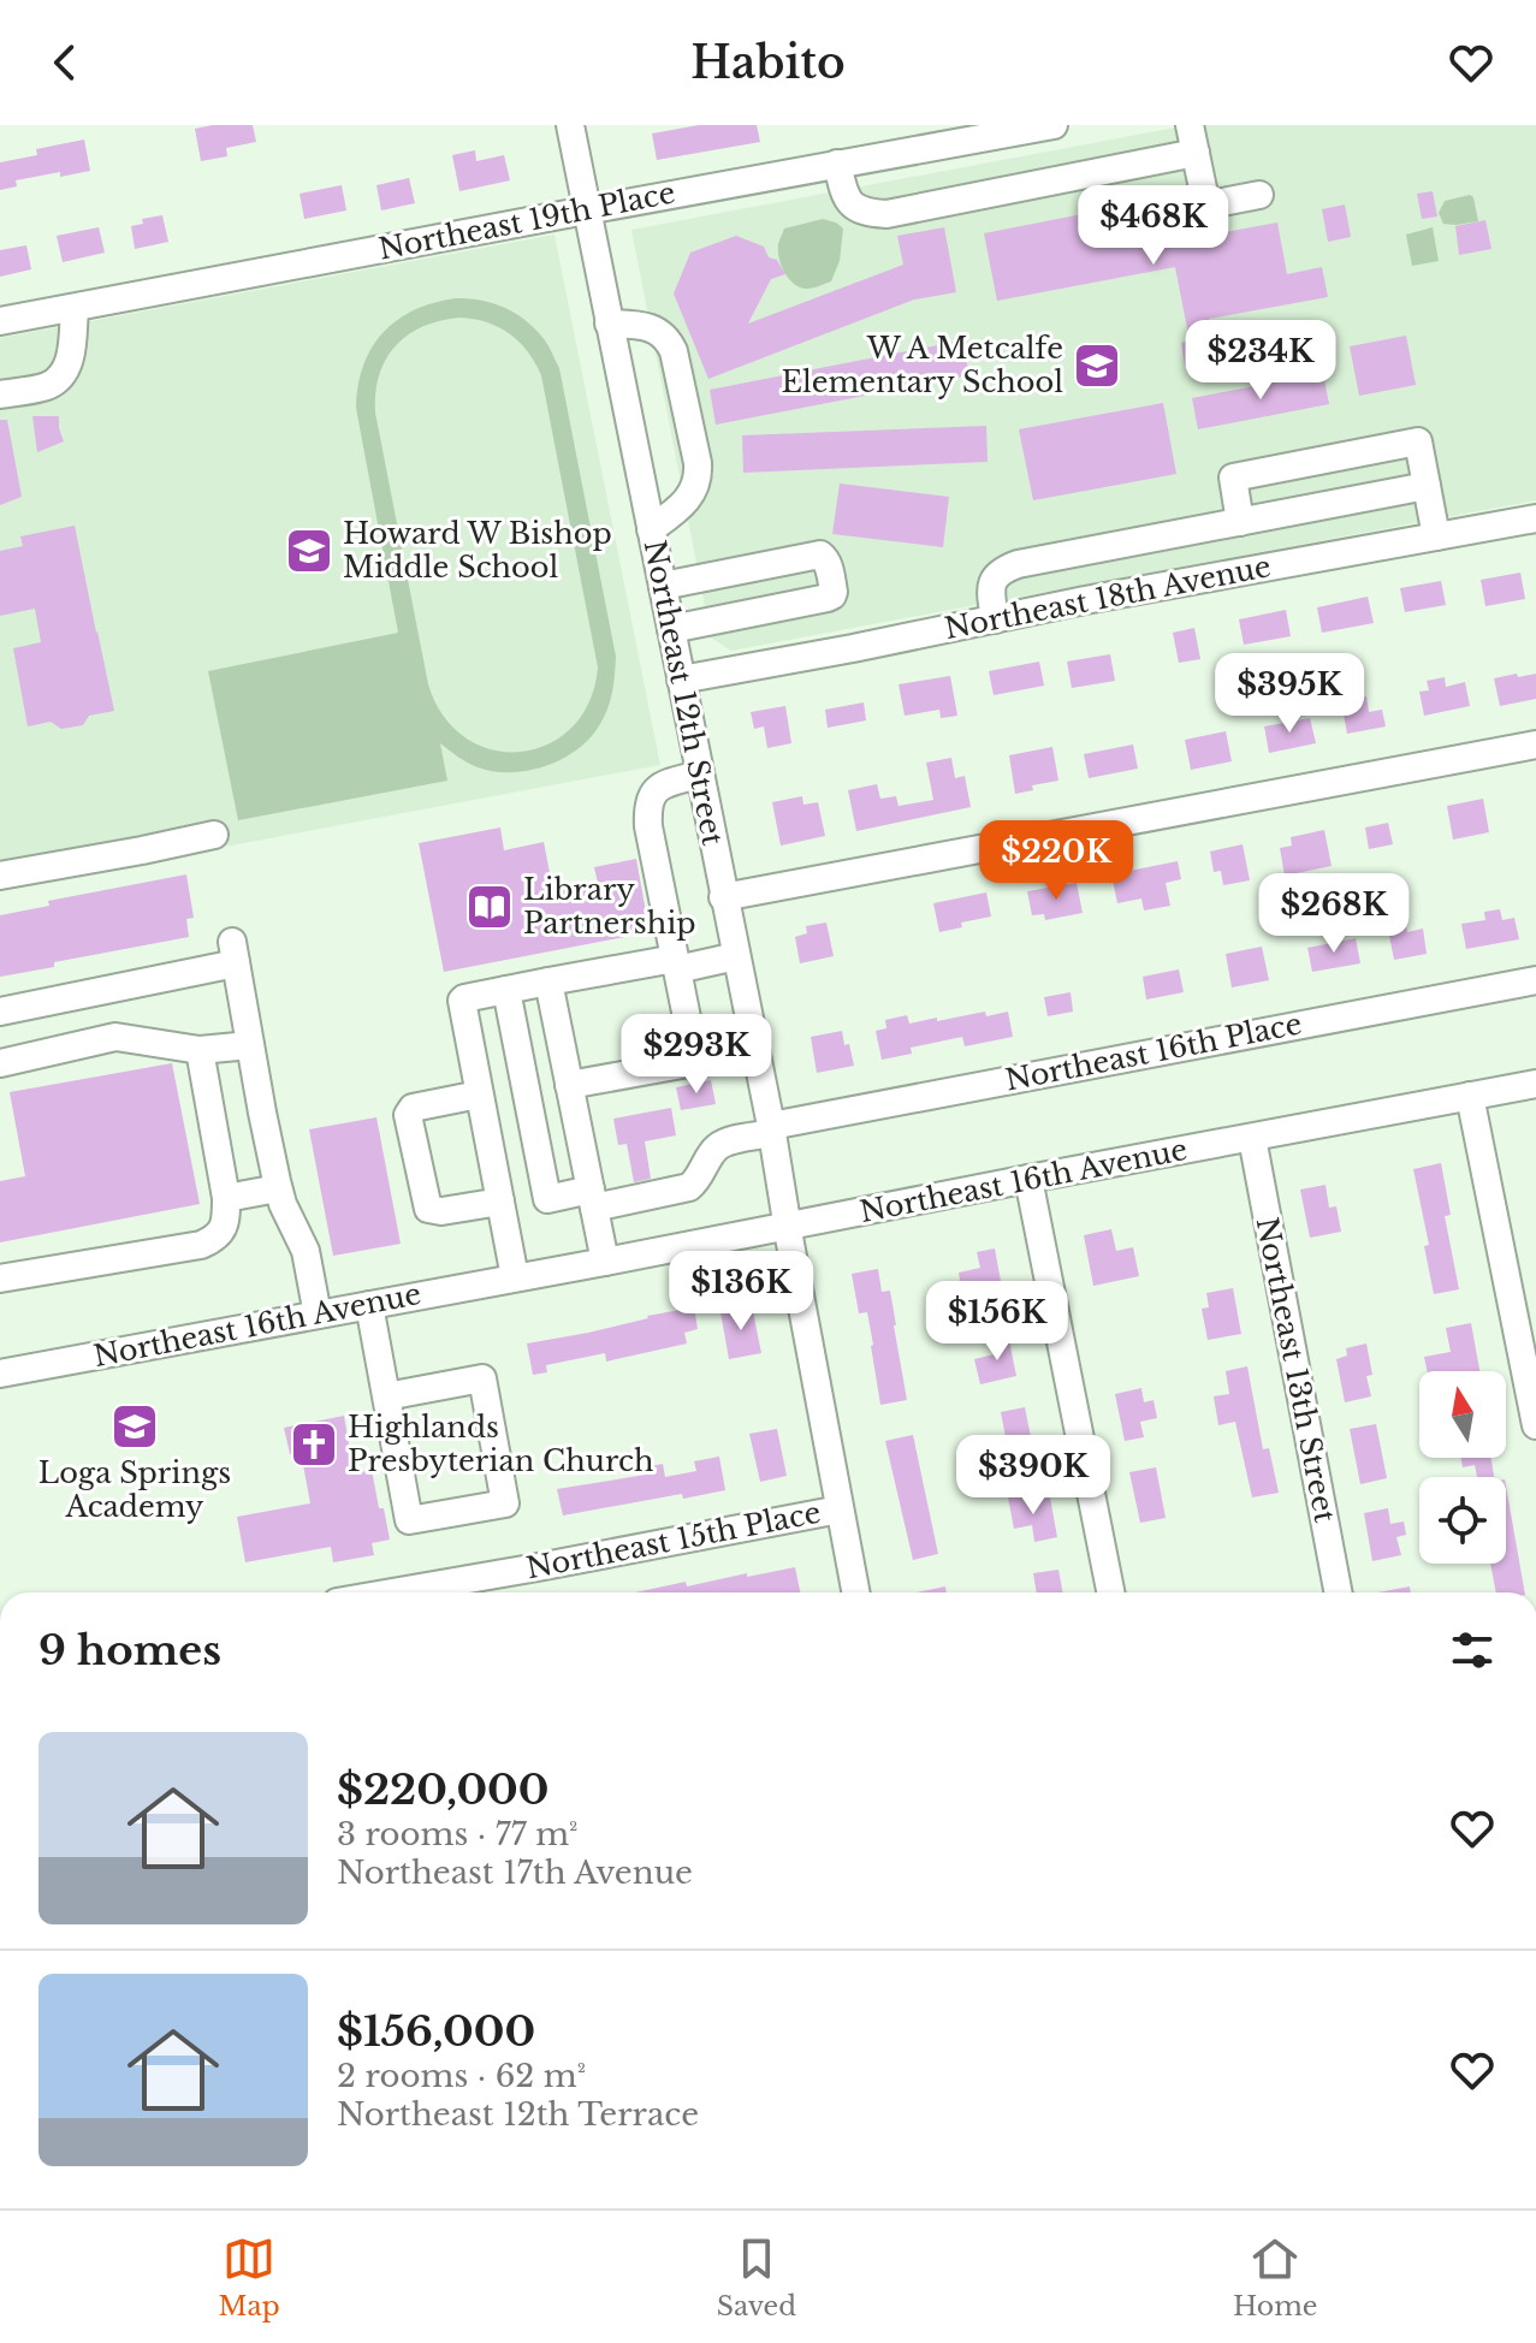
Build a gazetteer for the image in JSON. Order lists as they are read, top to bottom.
{
  "streets": {
    "street": [
      "Northeast 19th Place",
      "Northeast 18th Avenue",
      "Northeast 12th Street",
      "Northeast 16th Place",
      "Northeast 16th Avenue",
      "Northeast 13th Street",
      "Northeast 15th Place"
    ]
  },
  "crossings": [
    ["Northeast 19th Place", "Northeast 12th Street"],
    ["Northeast 18th Avenue", "Northeast 12th Street"],
    ["Northeast 12th Street", "Northeast 16th Place"],
    ["Northeast 12th Street", "Northeast 16th Avenue"],
    ["Northeast 12th Street", "Northeast 15th Place"],
    ["Northeast 16th Avenue", "Northeast 13th Street"]
  ],
  "places": {
    "school or university": ["W A Metcalfe Elementary School", "Howard W Bishop Middle School", "Loga Springs Academy"],
    "library": ["Library Partnership"],
    "church": ["Highlands Presbyterian Church"]
  },
  "north": "top",
  "page": {
    "header": "Habito",
    "price": [
      "$468K",
      "$234K",
      "$395K",
      "$220K",
      "$268K",
      "$293K",
      "$136K",
      "$156K",
      "$390K"
    ],
    "heading": "9 homes",
    "list": [
      {
        "name": "$220,000",
        "note": "3 rooms · 77 m² · Northeast 17th Avenue"
      },
      {
        "name": "$156,000",
        "note": "2 rooms · 62 m² · Northeast 12th Terrace"
      }
    ],
    "tabs": ["Map", "Saved", "Home"]
  }
}
